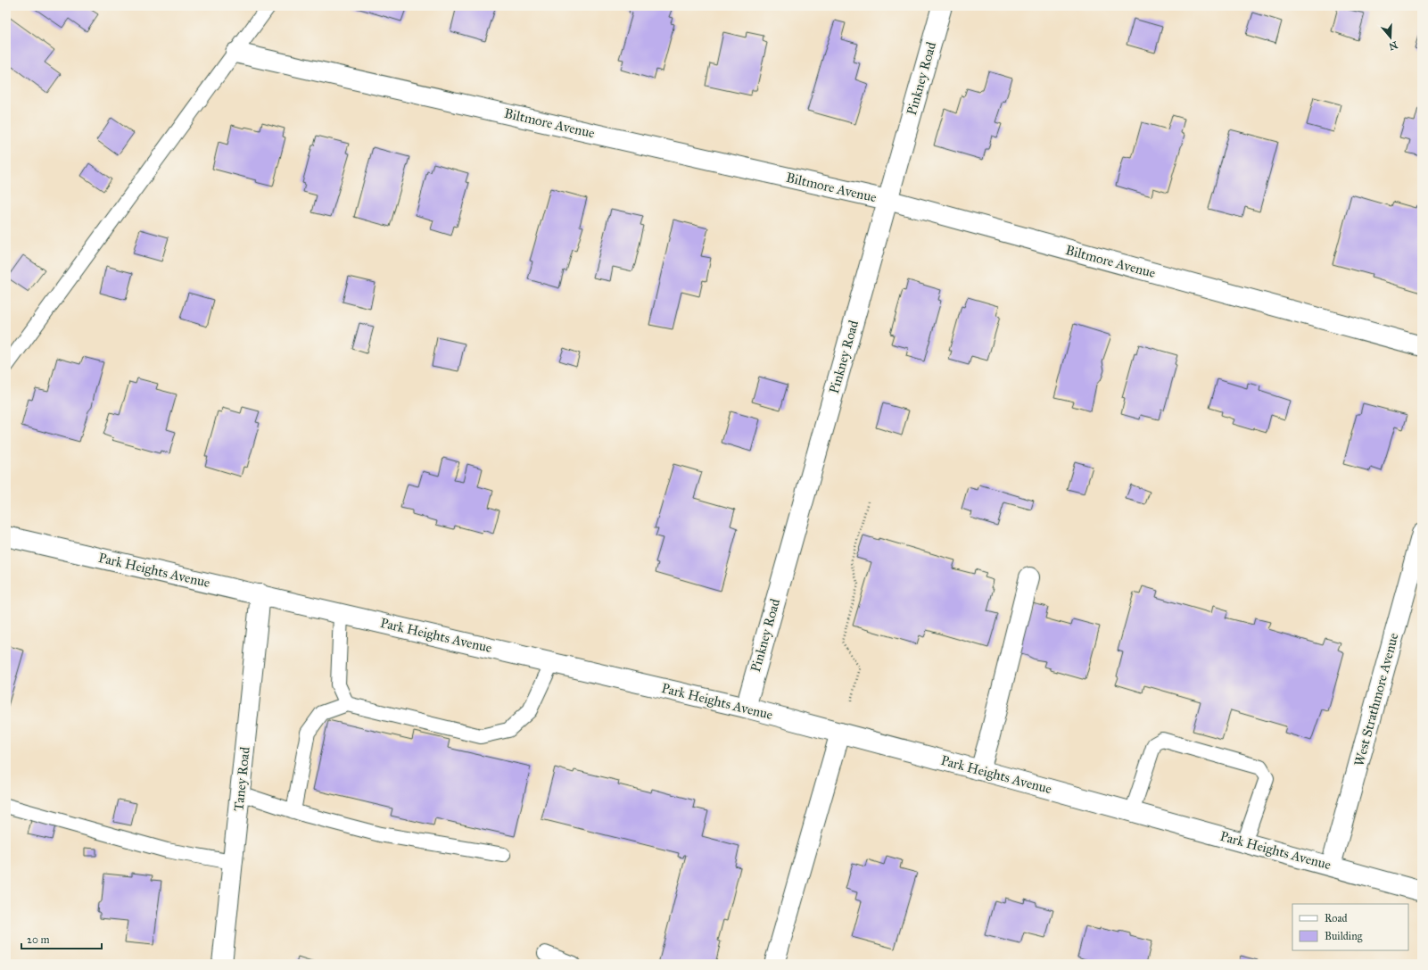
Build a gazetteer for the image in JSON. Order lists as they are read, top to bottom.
{
  "streets": {
    "street": [
      "Pinkney Road",
      "Biltmore Avenue",
      "Park Heights Avenue",
      "West Strathmore Avenue",
      "Taney Road"
    ]
  },
  "crossings": [
    ["Pinkney Road", "Biltmore Avenue"],
    ["Pinkney Road", "Park Heights Avenue"],
    ["Park Heights Avenue", "West Strathmore Avenue"],
    ["Park Heights Avenue", "Taney Road"]
  ],
  "legend": ["Road", "Building"],
  "scale_bar": "20 m",
  "north": "bottom"
}
